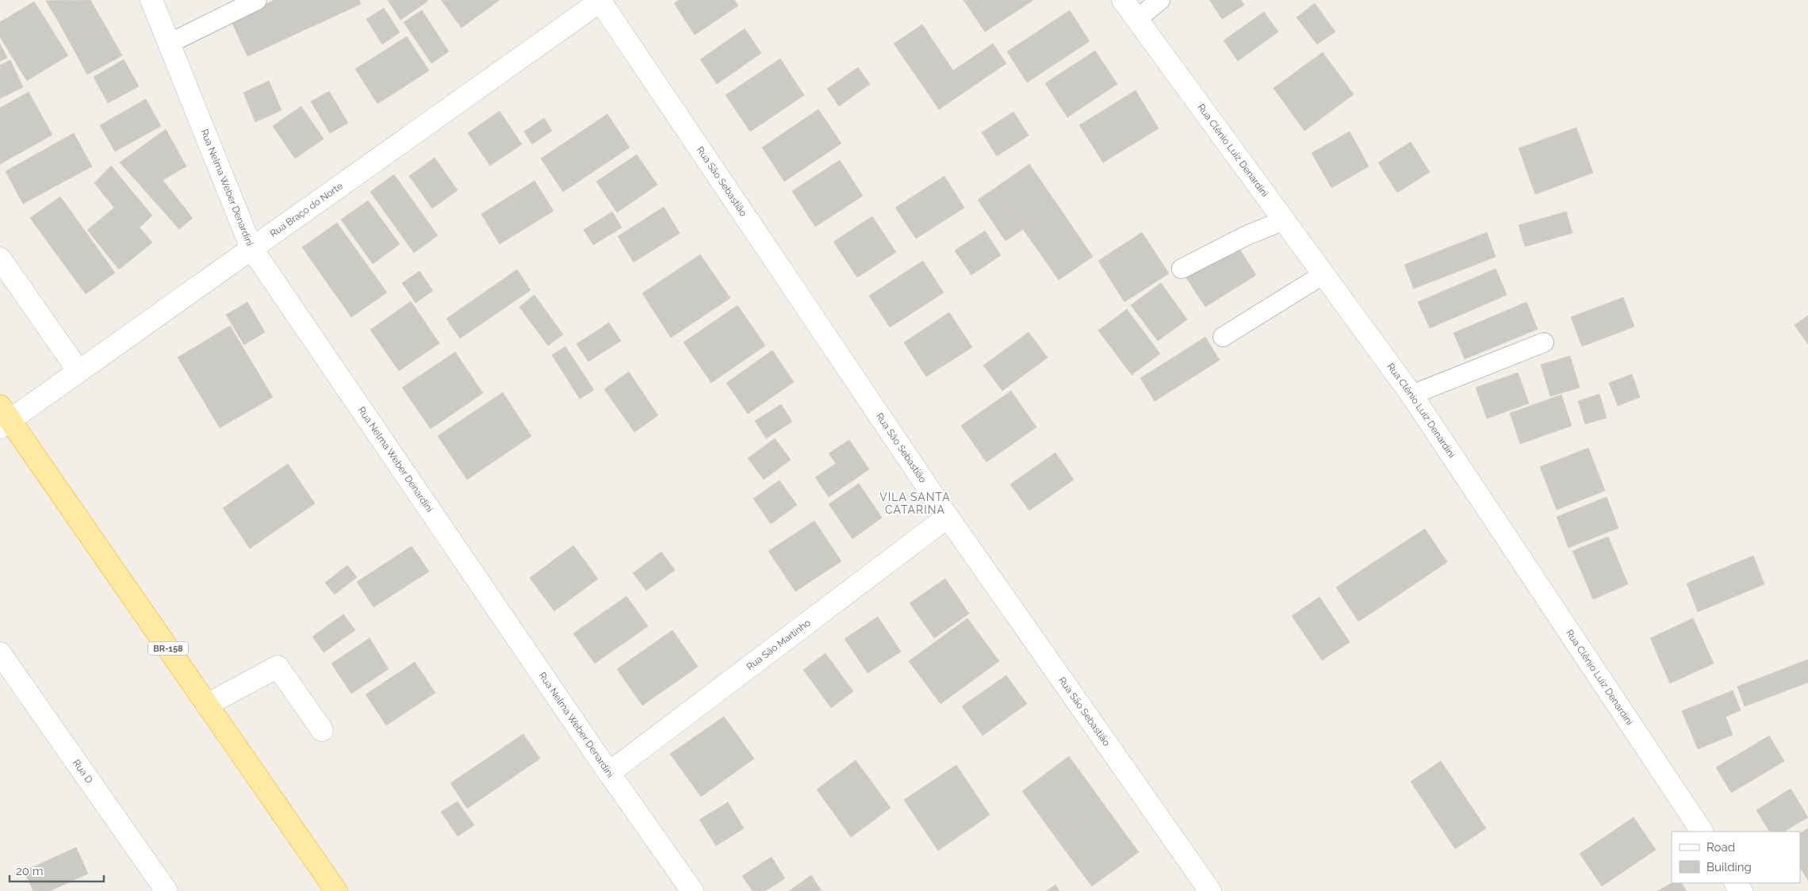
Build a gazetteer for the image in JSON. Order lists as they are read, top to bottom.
{
  "streets": {
    "highway": ["BR-158"],
    "street": [
      "Rua Clênio Luiz Denardini",
      "Rua São Sebastião",
      "Rua Nelma Weber Denardini",
      "Rua Braço do Norte",
      "Rua São Martinho",
      "Rua D"
    ]
  },
  "crossings": [
    ["Rua São Sebastião", "Rua Braço do Norte"],
    ["Rua São Sebastião", "Rua São Martinho"],
    ["Rua Nelma Weber Denardini", "Rua Braço do Norte"],
    ["Rua Nelma Weber Denardini", "Rua São Martinho"],
    ["Rua Braço do Norte", "BR-158"]
  ],
  "districts": ["VILA SANTA CATARINA"],
  "legend": ["Road", "Building"],
  "scale_bar": "20 m"
}
